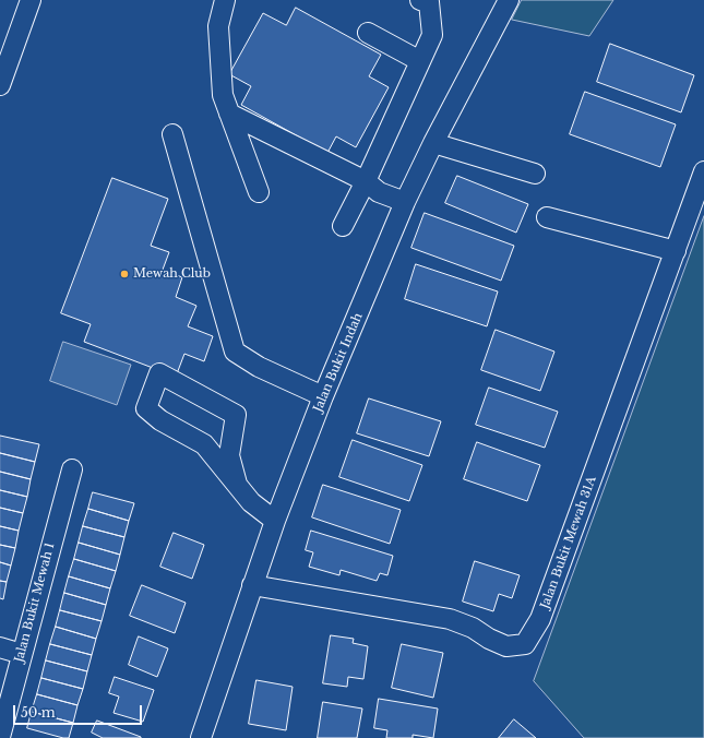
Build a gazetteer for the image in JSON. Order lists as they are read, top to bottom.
{
  "streets": {
    "street": ["Jalan Bukit Indah", "Jalan Bukit Mewah 31A", "Jalan Bukit Mewah 1"]
  },
  "crossings": [
    ["Jalan Bukit Indah", "Jalan Bukit Mewah 31A"]
  ],
  "places": ["Mewah Club"],
  "scale_bar": "50 m"
}
